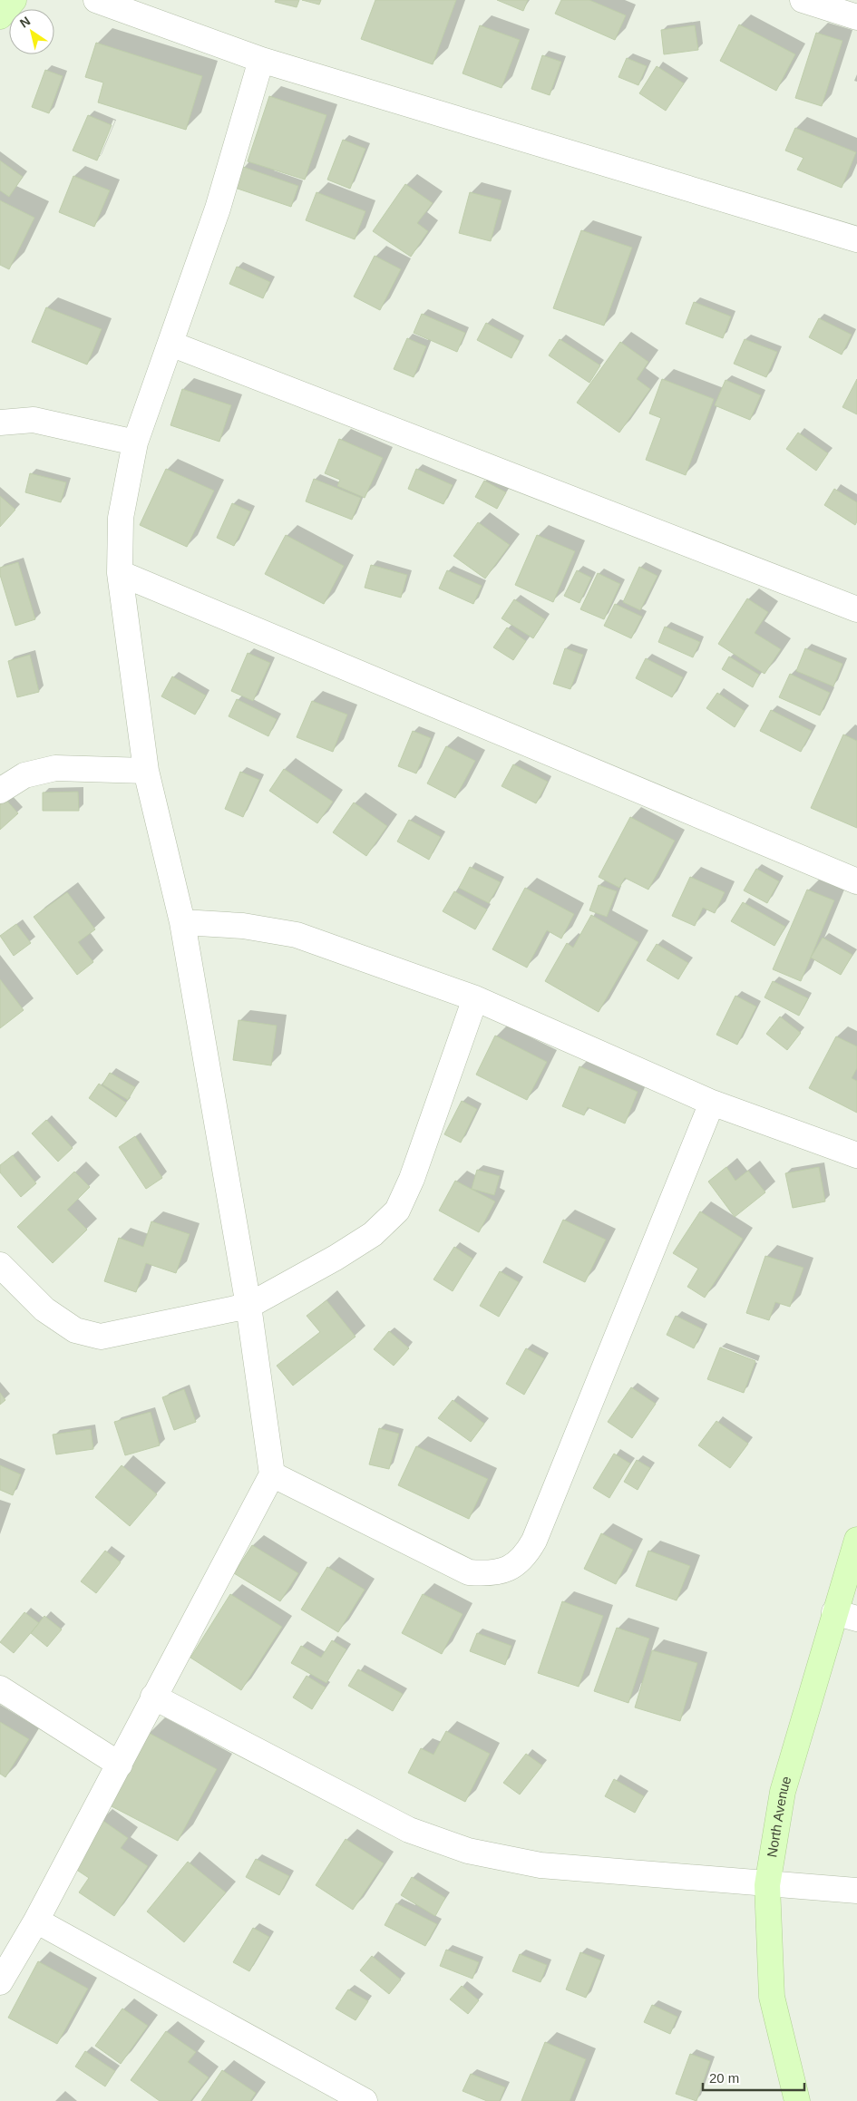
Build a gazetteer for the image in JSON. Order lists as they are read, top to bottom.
{
  "streets": {
    "street": ["North Avenue"]
  },
  "scale_bar": "20 m",
  "north": "top left"
}
